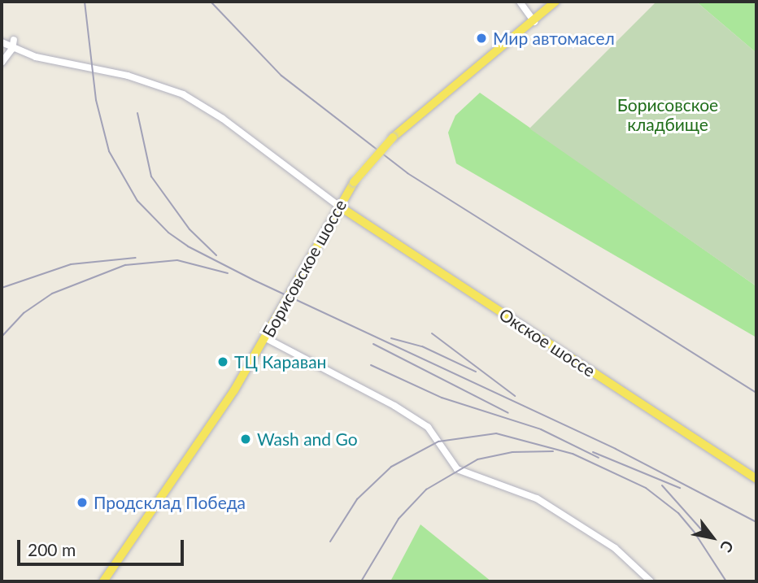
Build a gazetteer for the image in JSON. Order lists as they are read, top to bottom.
{
  "streets": {
    "main road": ["Борисовское шоссе", "Окское шоссе"]
  },
  "crossings": [
    ["Борисовское шоссе", "Окское шоссе"]
  ],
  "parks": ["Борисовское кладбище"],
  "places": [
    "Мир автомасел",
    "ТЦ Караван",
    "Wash and Go",
    "Продсклад Победа"
  ],
  "scale_bar": "200 m",
  "north": "bottom right"
}
